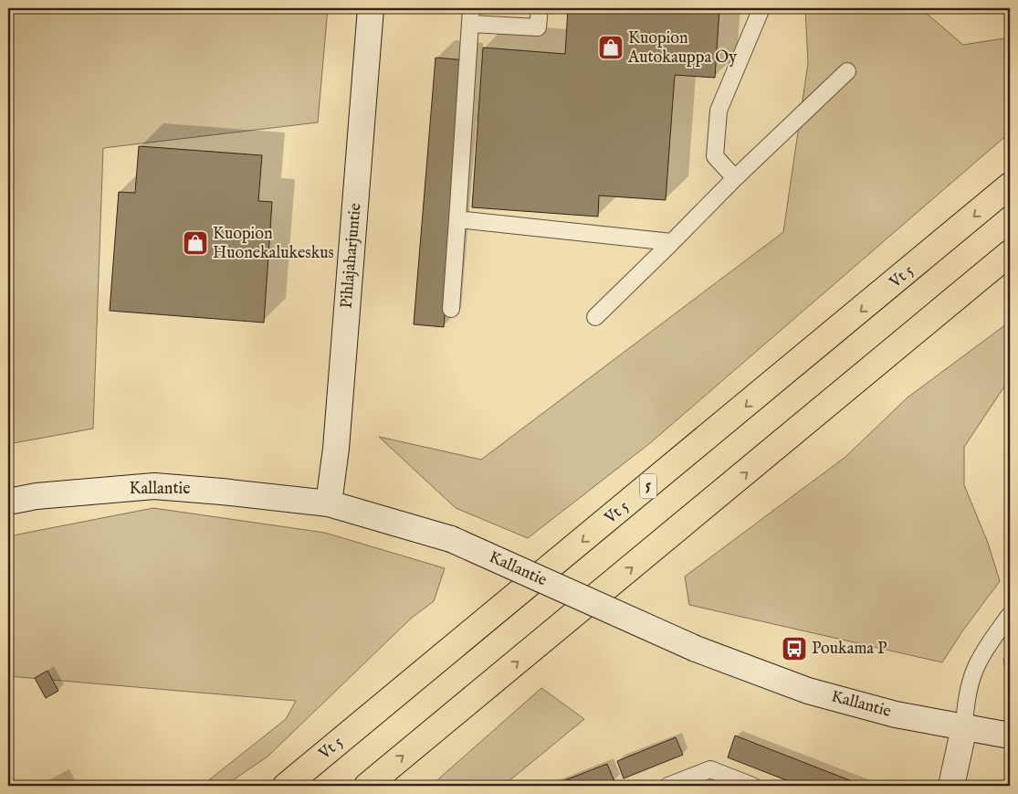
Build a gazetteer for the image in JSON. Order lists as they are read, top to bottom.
{
  "streets": {
    "highway": ["Vt 5", "5"],
    "main road": ["Pihlajaharjuntie", "Kallantie"]
  },
  "crossings": [
    ["Pihlajaharjuntie", "Kallantie"]
  ],
  "places": {
    "shop": ["Kuopion Autokauppa Oy", "Kuopion Huonekalukeskus"],
    "bus stop": ["Poukama P"]
  }
}
